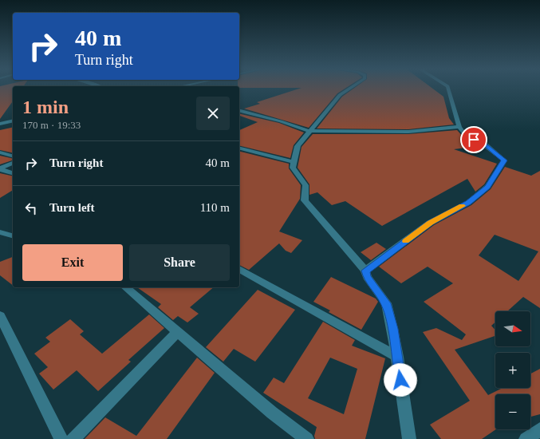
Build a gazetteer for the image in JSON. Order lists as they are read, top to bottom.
{
  "north": "right",
  "page": {
    "turn": ["40 m", "Turn right"],
    "heading": ["1 min", "170 m · 19:33"],
    "list": [
      {
        "name": "Turn right",
        "value": "40 m"
      },
      {
        "name": "Turn left",
        "value": "110 m"
      }
    ],
    "buttons": ["Exit", "Share"],
    "map_buttons": ["+", "−"]
  }
}
